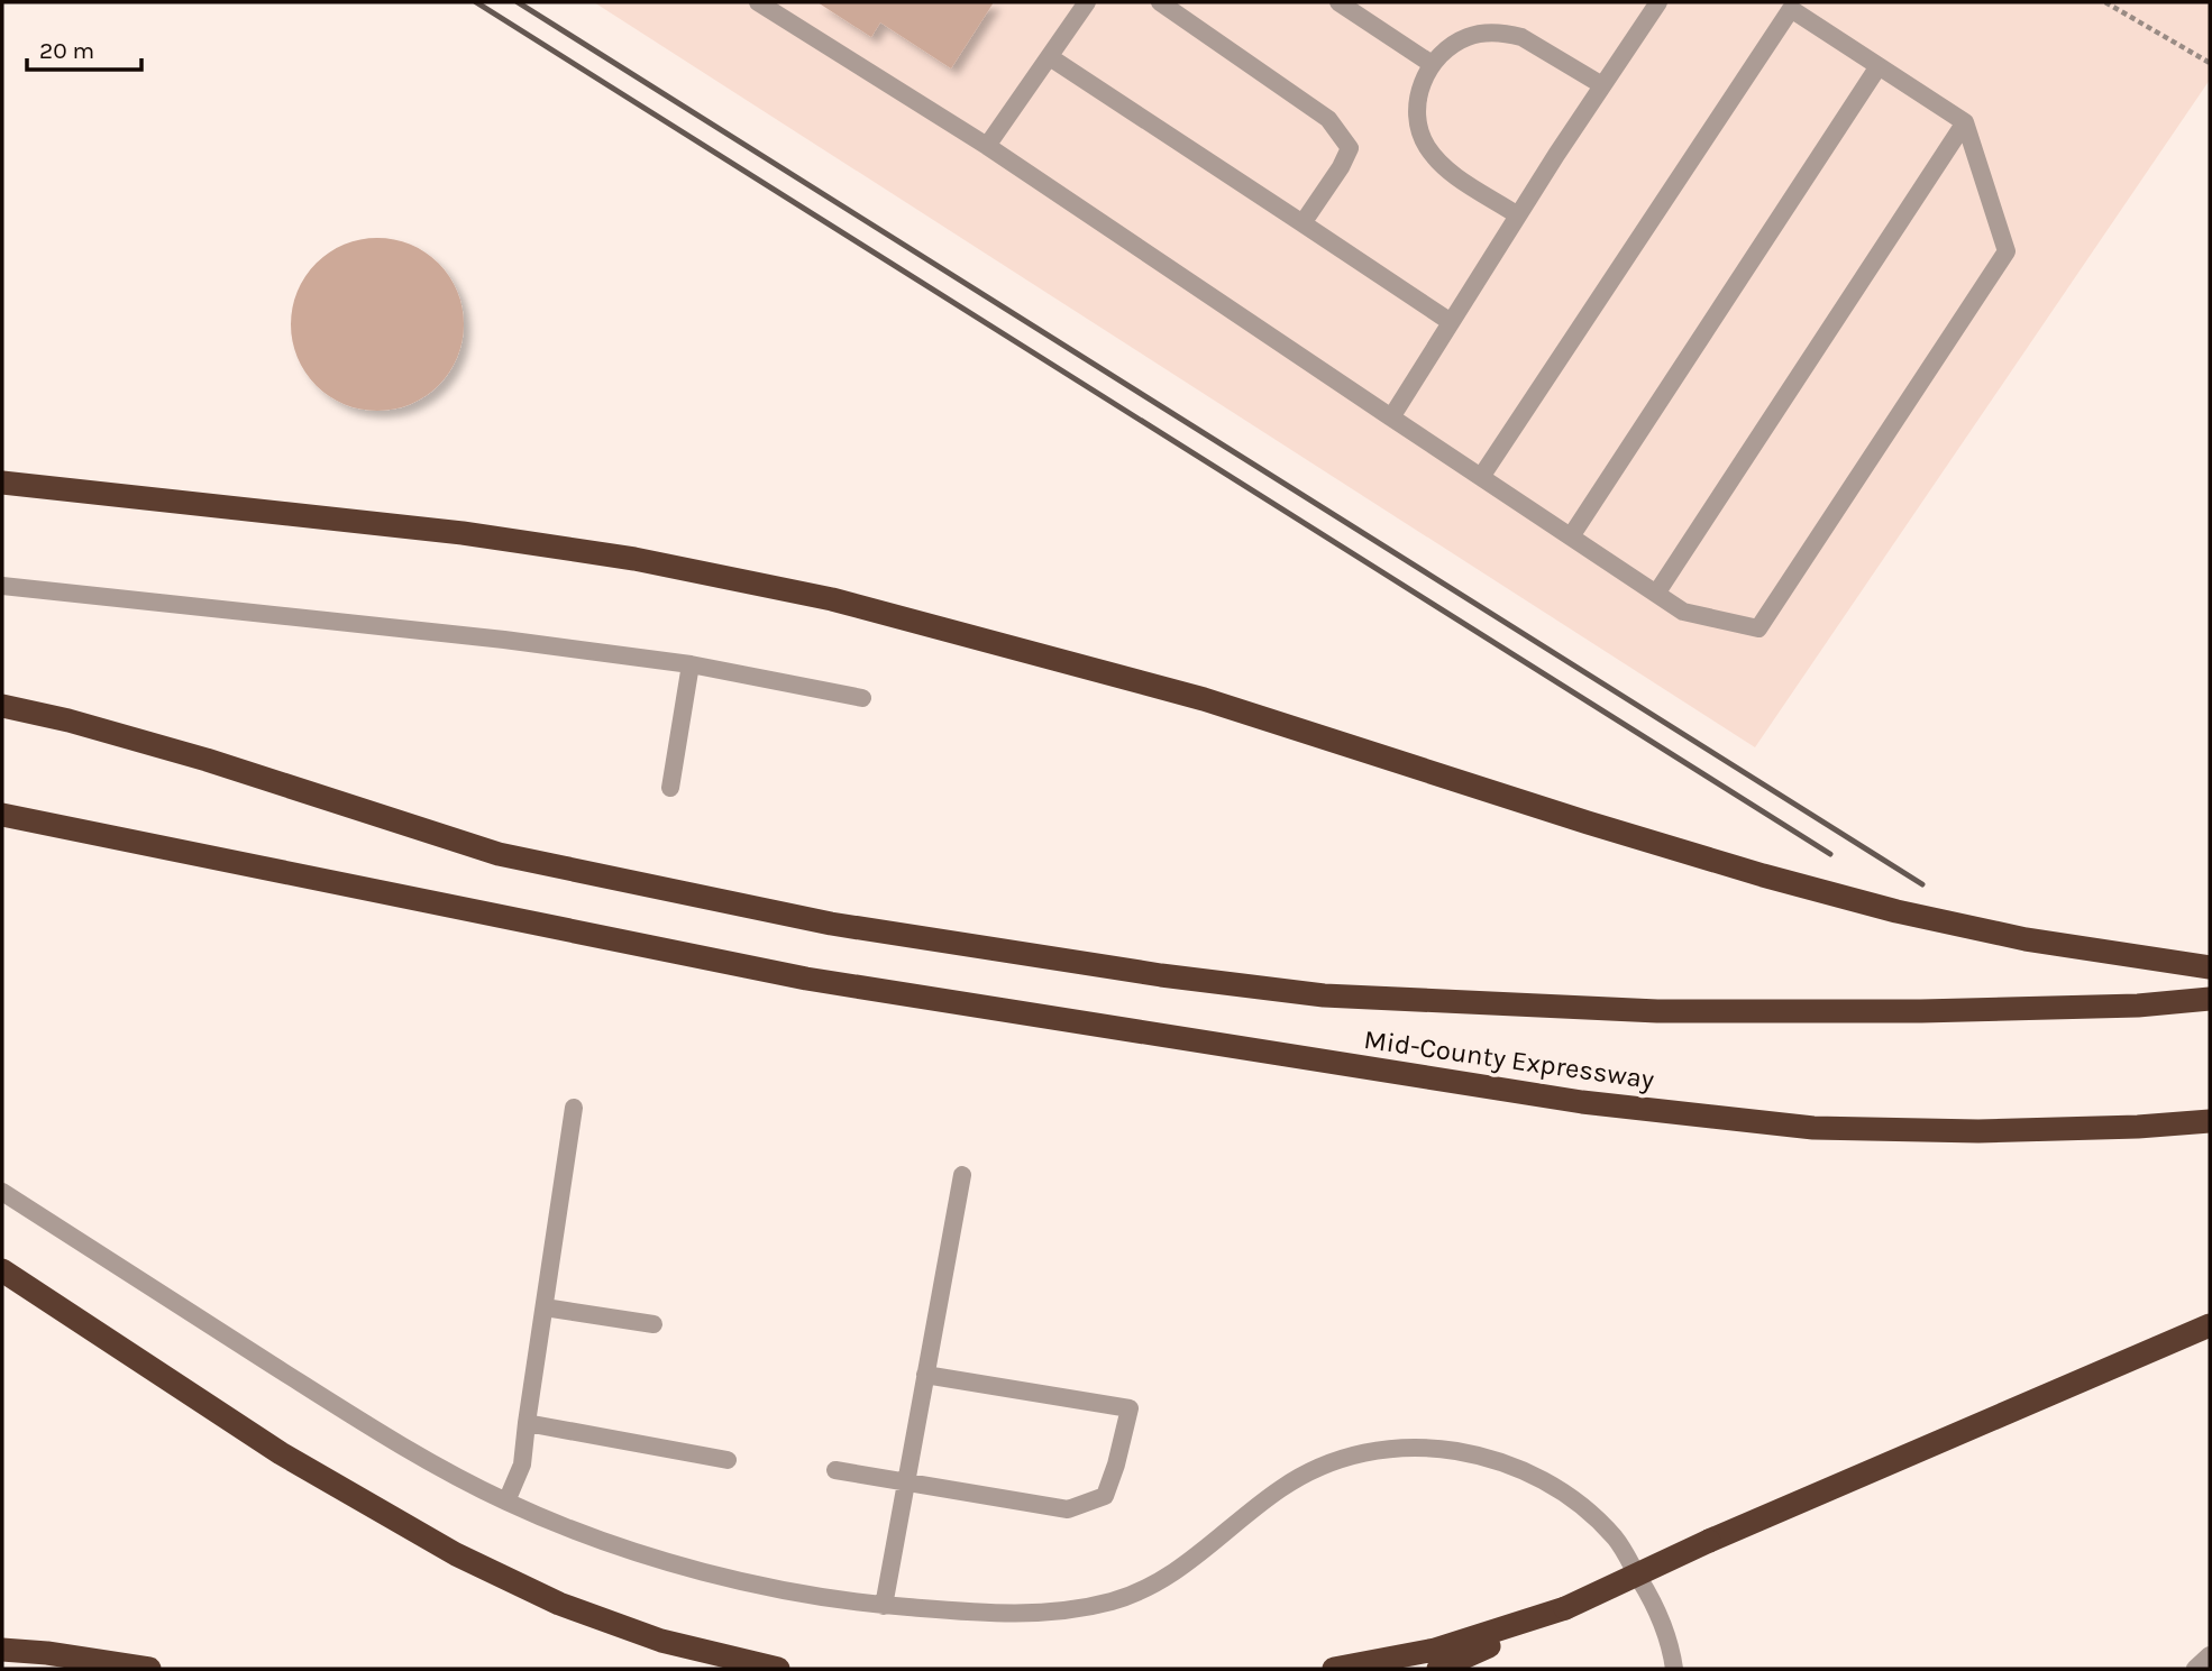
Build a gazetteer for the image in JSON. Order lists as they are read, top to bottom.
{
  "streets": {
    "highway": ["Mid-County Expressway"]
  },
  "scale_bar": "20 m"
}
